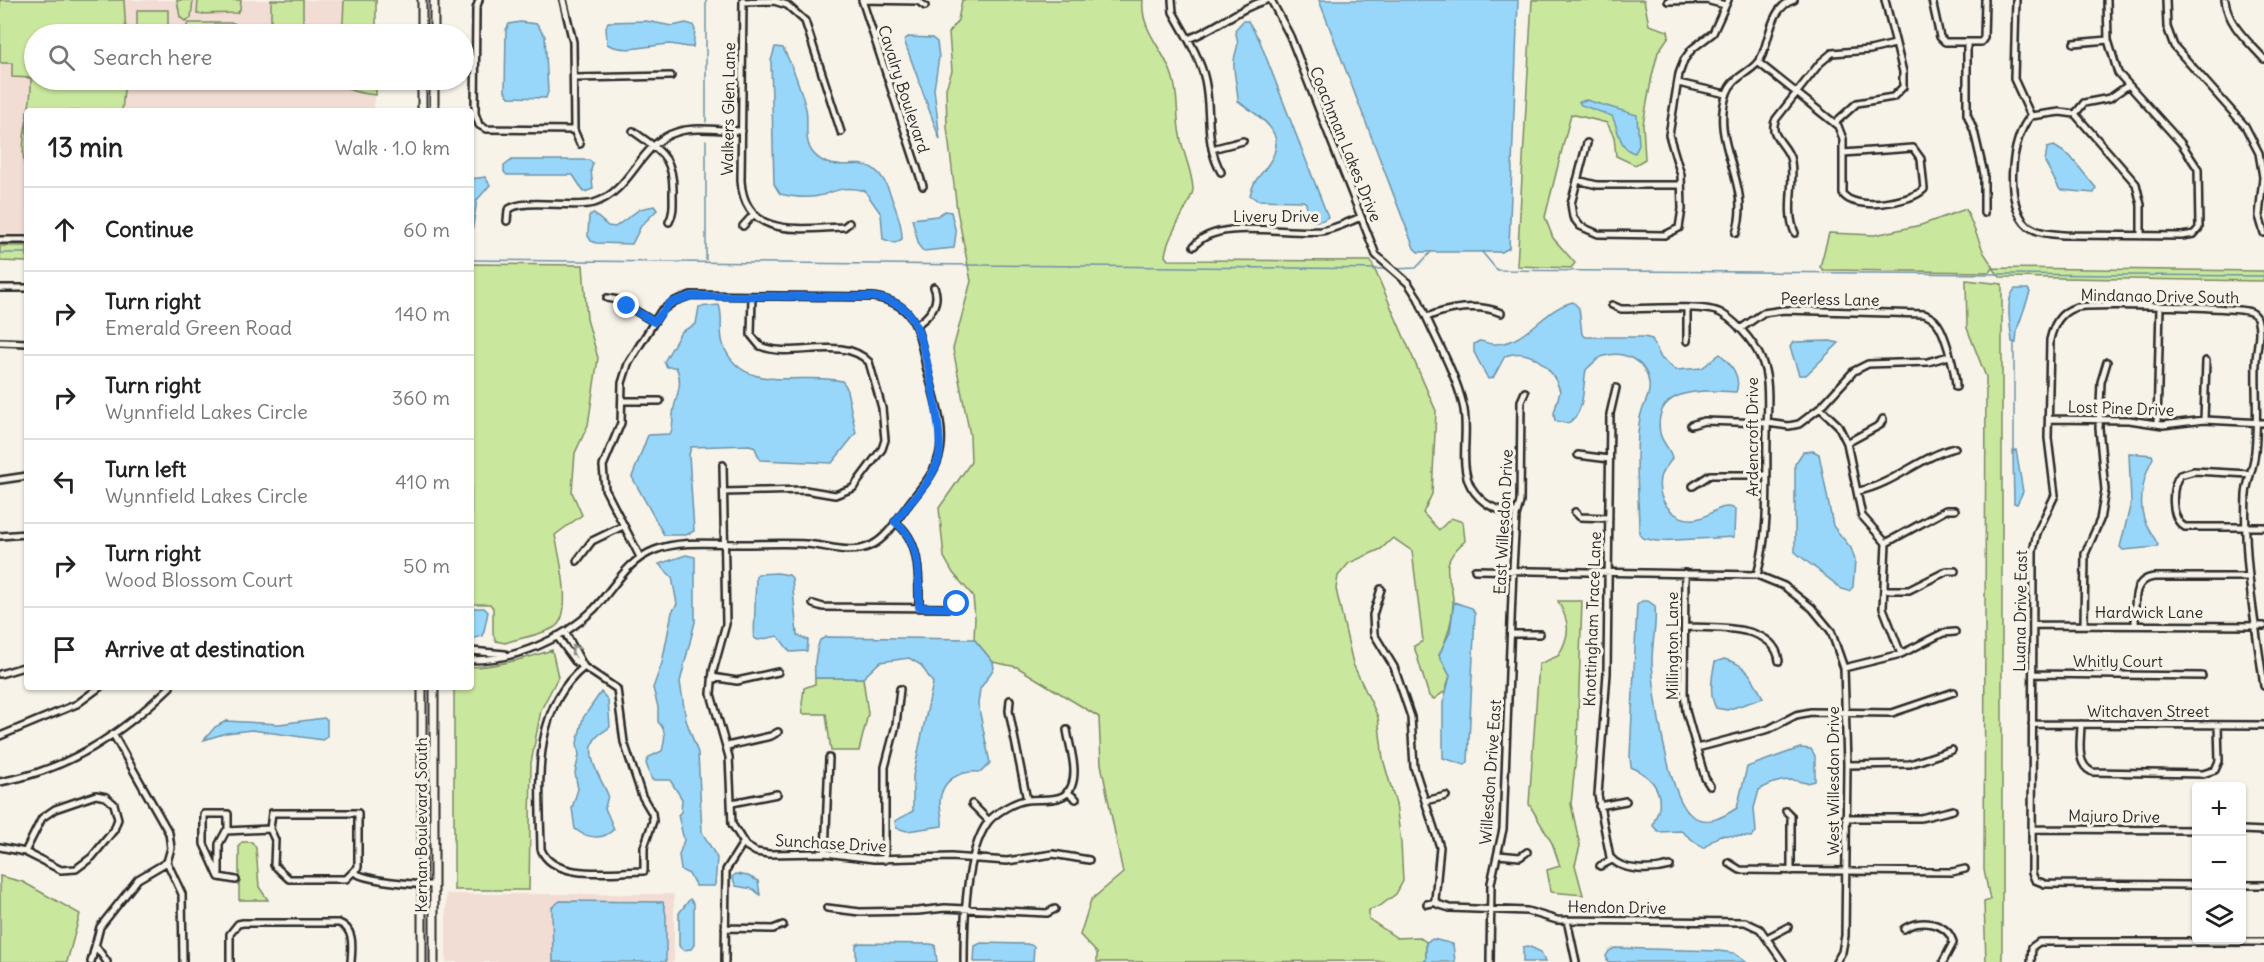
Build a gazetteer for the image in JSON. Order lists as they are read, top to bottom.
{
  "streets": {
    "main road": ["Kernan Boulevard South"],
    "street": [
      "Cavalry Boulevard",
      "Walkers Glen Lane",
      "Coachman Lakes Drive",
      "Livery Drive",
      "Mindanao Drive South",
      "Peerless Lane",
      "Lost Pine Drive",
      "Ardencroft Drive",
      "East Willesdon Drive",
      "Luana Drive East",
      "Hardwick Lane",
      "Knottingham Trace Lane",
      "Millington Lane",
      "Whitly Court",
      "Witchaven Street",
      "Willesdon Drive East",
      "West Willesdon Drive",
      "Majuro Drive",
      "Sunchase Drive",
      "Hendon Drive"
    ]
  },
  "crossings": [
    ["Coachman Lakes Drive", "Livery Drive"],
    ["Mindanao Drive South", "Lost Pine Drive"],
    ["Mindanao Drive South", "Luana Drive East"],
    ["Peerless Lane", "Ardencroft Drive"],
    ["Lost Pine Drive", "Luana Drive East"],
    ["Ardencroft Drive", "West Willesdon Drive"],
    ["East Willesdon Drive", "Willesdon Drive East"],
    ["Luana Drive East", "Hardwick Lane"],
    ["Luana Drive East", "Whitly Court"],
    ["Luana Drive East", "Witchaven Street"],
    ["Luana Drive East", "Majuro Drive"],
    ["Willesdon Drive East", "Hendon Drive"]
  ],
  "page": {
    "search": "Search here",
    "heading": ["13 min", "Walk · 1.0 km"],
    "list": [
      ["Continue", "60 m"],
      ["Turn right", "Emerald Green Road", "140 m"],
      ["Turn right", "Wynnfield Lakes Circle", "360 m"],
      ["Turn left", "Wynnfield Lakes Circle", "410 m"],
      ["Turn right", "Wood Blossom Court", "50 m"],
      "Arrive at destination"
    ],
    "map_buttons": ["+", "−"]
  }
}
